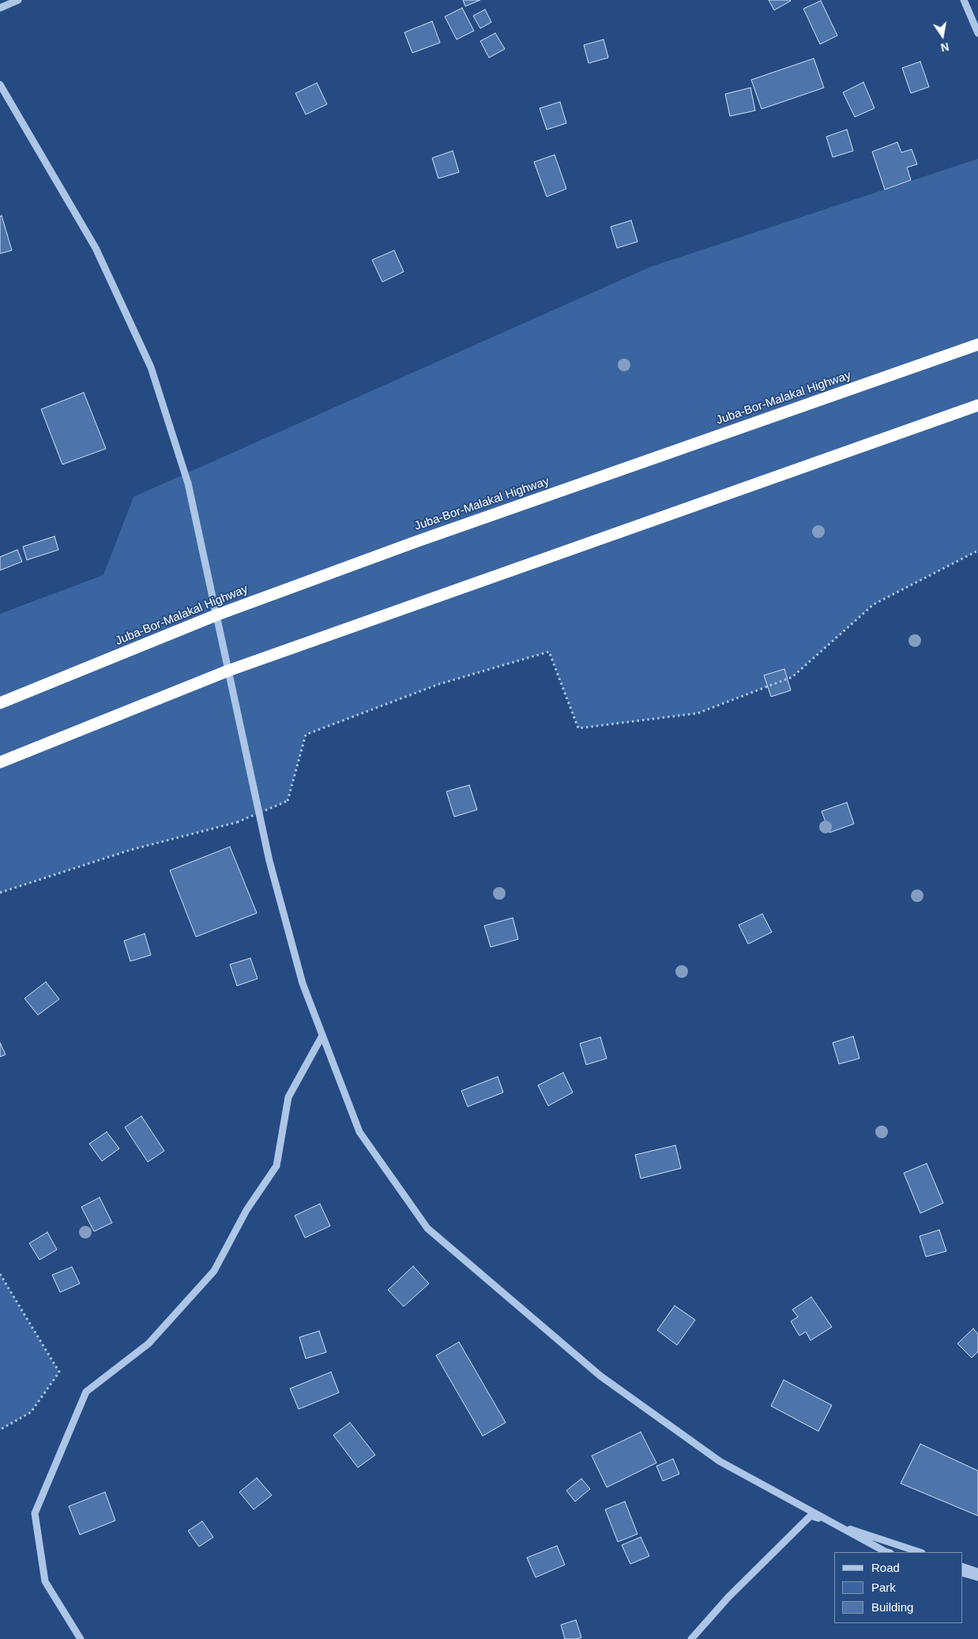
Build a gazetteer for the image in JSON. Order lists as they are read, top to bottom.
{
  "streets": {
    "highway": ["Juba-Bor-Malakal Highway"]
  },
  "legend": ["Road", "Park", "Building"],
  "north": "bottom"
}
